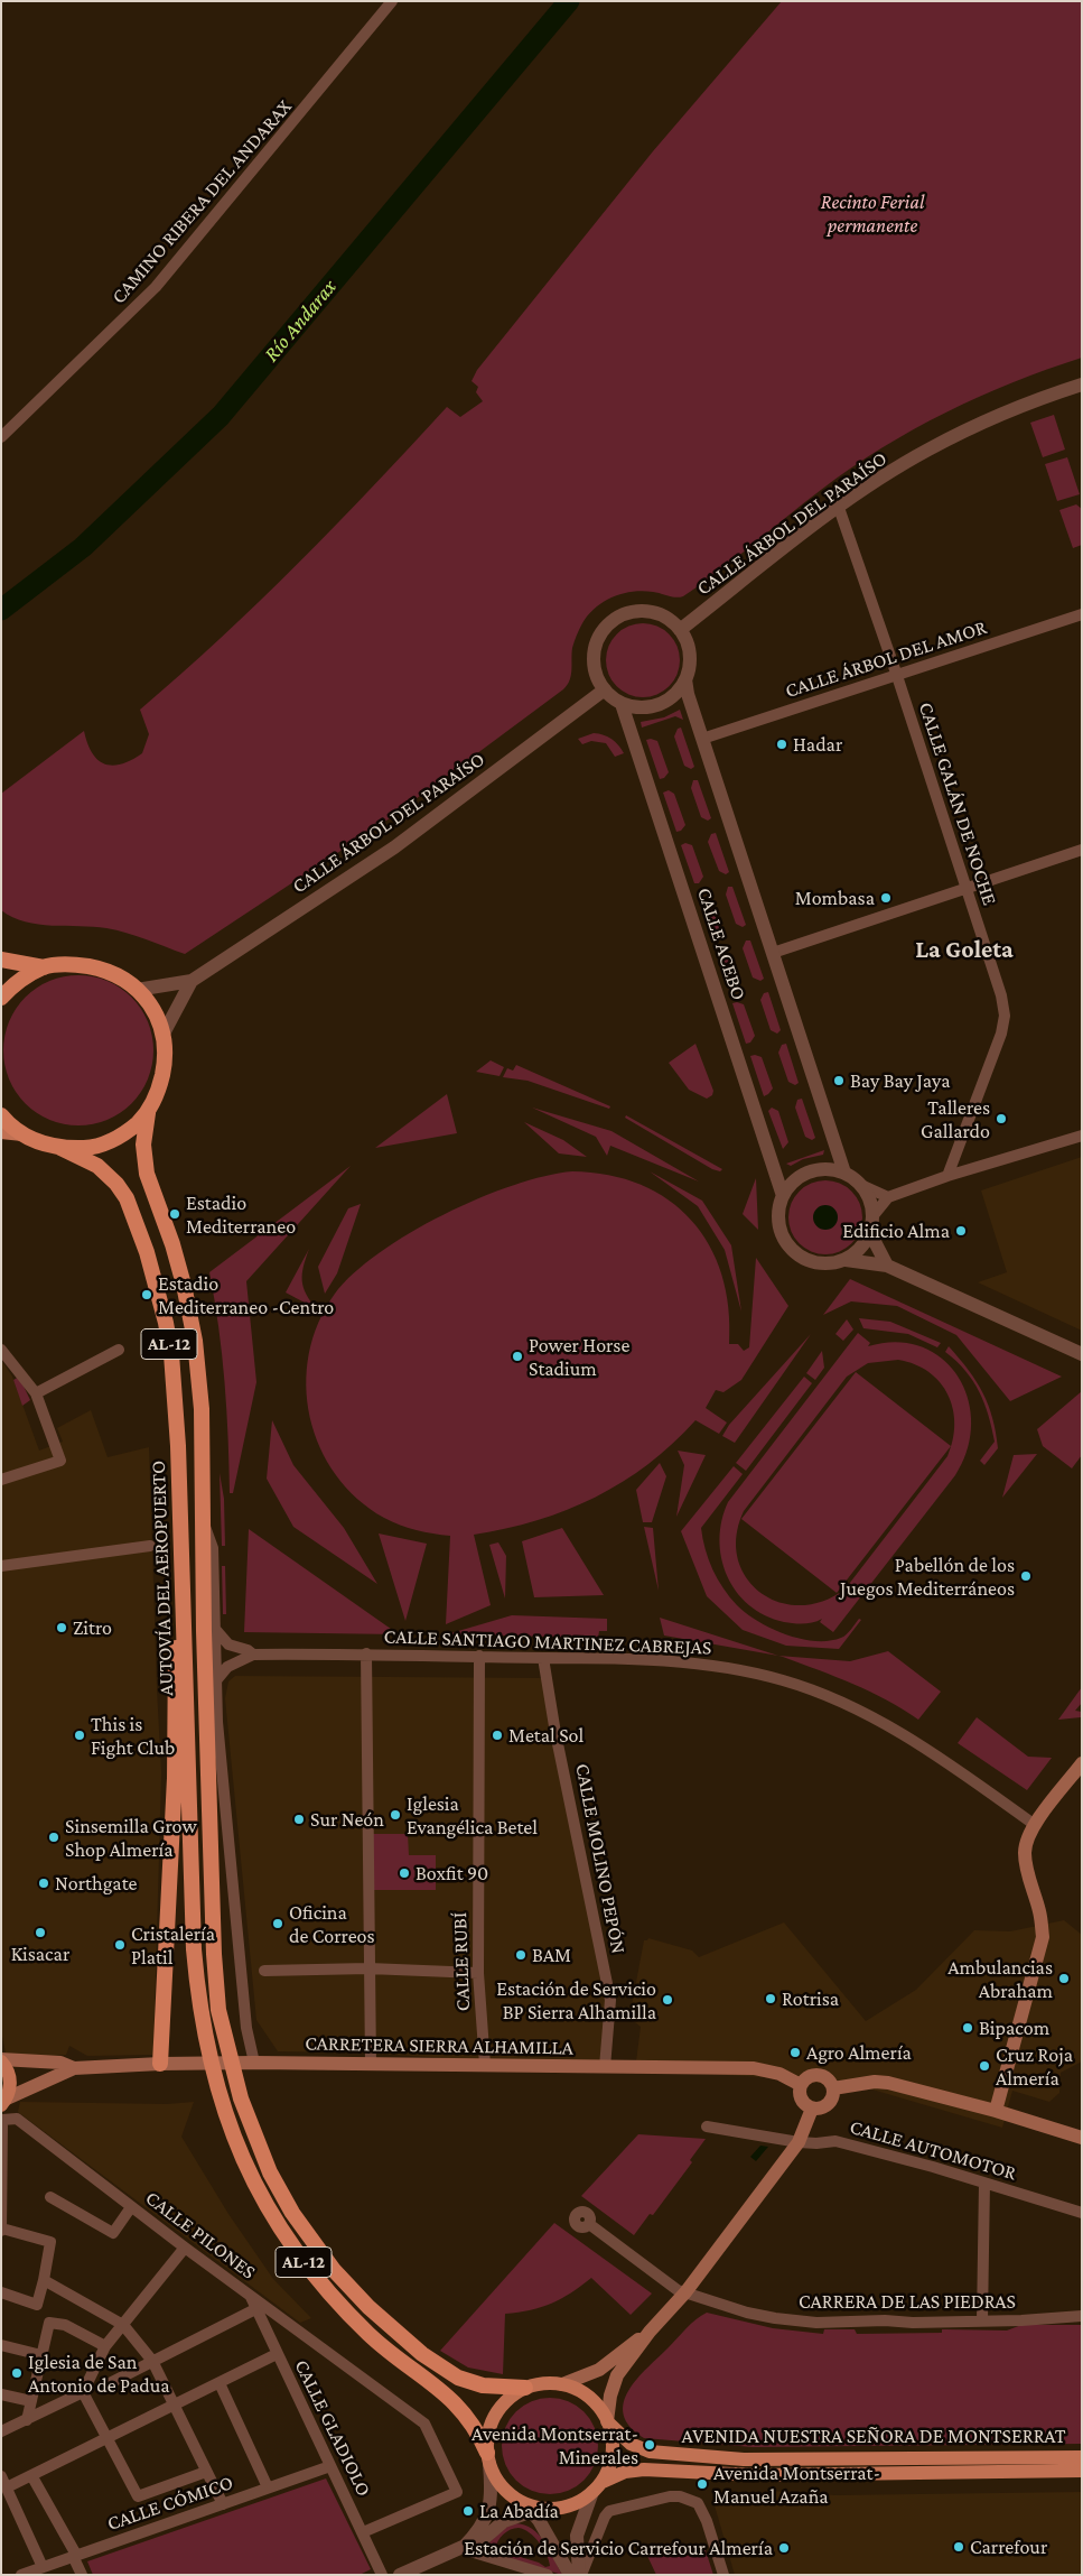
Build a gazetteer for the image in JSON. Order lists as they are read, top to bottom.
{
  "streets": {
    "highway": ["AL-12", "AUTOVÍA DEL AEROPUERTO"],
    "main road": ["CARRETERA SIERRA ALHAMILLA", "AVENIDA NUESTRA SEÑORA DE MONTSERRAT"],
    "street": [
      "CAMINO RIBERA DEL ANDARAX",
      "CALLE ÁRBOL DEL PARAÍSO",
      "CALLE ÁRBOL DEL AMOR",
      "CALLE GALÁN DE NOCHE",
      "CALLE ACEBO",
      "CALLE SANTIAGO MARTINEZ CABREJAS",
      "CALLE MOLINO PEPÓN",
      "CALLE RUBÍ",
      "CALLE AUTOMOTOR",
      "CALLE PILONES",
      "CARRERA DE LAS PIEDRAS",
      "CALLE GLADIOLO",
      "CALLE CÓMICO"
    ]
  },
  "crossings": [
    ["CALLE ÁRBOL DEL PARAÍSO", "CALLE GALÁN DE NOCHE"],
    ["CALLE ÁRBOL DEL PARAÍSO", "CALLE ACEBO"],
    ["CALLE ÁRBOL DEL AMOR", "CALLE GALÁN DE NOCHE"],
    ["AL-12", "AUTOVÍA DEL AEROPUERTO"],
    ["AUTOVÍA DEL AEROPUERTO", "CALLE SANTIAGO MARTINEZ CABREJAS"],
    ["AUTOVÍA DEL AEROPUERTO", "CARRETERA SIERRA ALHAMILLA"],
    ["AUTOVÍA DEL AEROPUERTO", "AVENIDA NUESTRA SEÑORA DE MONTSERRAT"],
    ["CALLE SANTIAGO MARTINEZ CABREJAS", "CALLE MOLINO PEPÓN"],
    ["CALLE SANTIAGO MARTINEZ CABREJAS", "CALLE RUBÍ"],
    ["CALLE MOLINO PEPÓN", "CARRETERA SIERRA ALHAMILLA"],
    ["CALLE RUBÍ", "CARRETERA SIERRA ALHAMILLA"],
    ["CALLE PILONES", "CALLE GLADIOLO"],
    ["CALLE GLADIOLO", "CALLE CÓMICO"]
  ],
  "districts": ["La Goleta"],
  "water": ["Río Andarax"],
  "parks": ["Recinto Ferial permanente"],
  "places": [
    "Hadar",
    "Mombasa",
    "Bay Bay Jaya",
    "Talleres Gallardo",
    "Estadio Mediterraneo",
    "Edificio Alma",
    "Estadio Mediterraneo -Centro",
    "Power Horse Stadium",
    "Pabellón de los Juegos Mediterráneos",
    "Zitro",
    "This is Fight Club",
    "Metal Sol",
    "Iglesia Evangélica Betel",
    "Sur Neón",
    "Sinsemilla Grow Shop Almería",
    "Boxfit 90",
    "Northgate",
    "Oficina de Correos",
    "Kisacar",
    "Cristalería Platil",
    "BAM",
    "Ambulancias Abraham",
    "Rotrisa",
    "Estación de Servicio BP Sierra Alhamilla",
    "Bipacom",
    "Agro Almería",
    "Cruz Roja Almería",
    "Iglesia de San Antonio de Padua",
    "Avenida Montserrat- Minerales",
    "Avenida Montserrat- Manuel Azaña",
    "La Abadía",
    "Carrefour",
    "Estación de Servicio Carrefour Almería"
  ]
}
